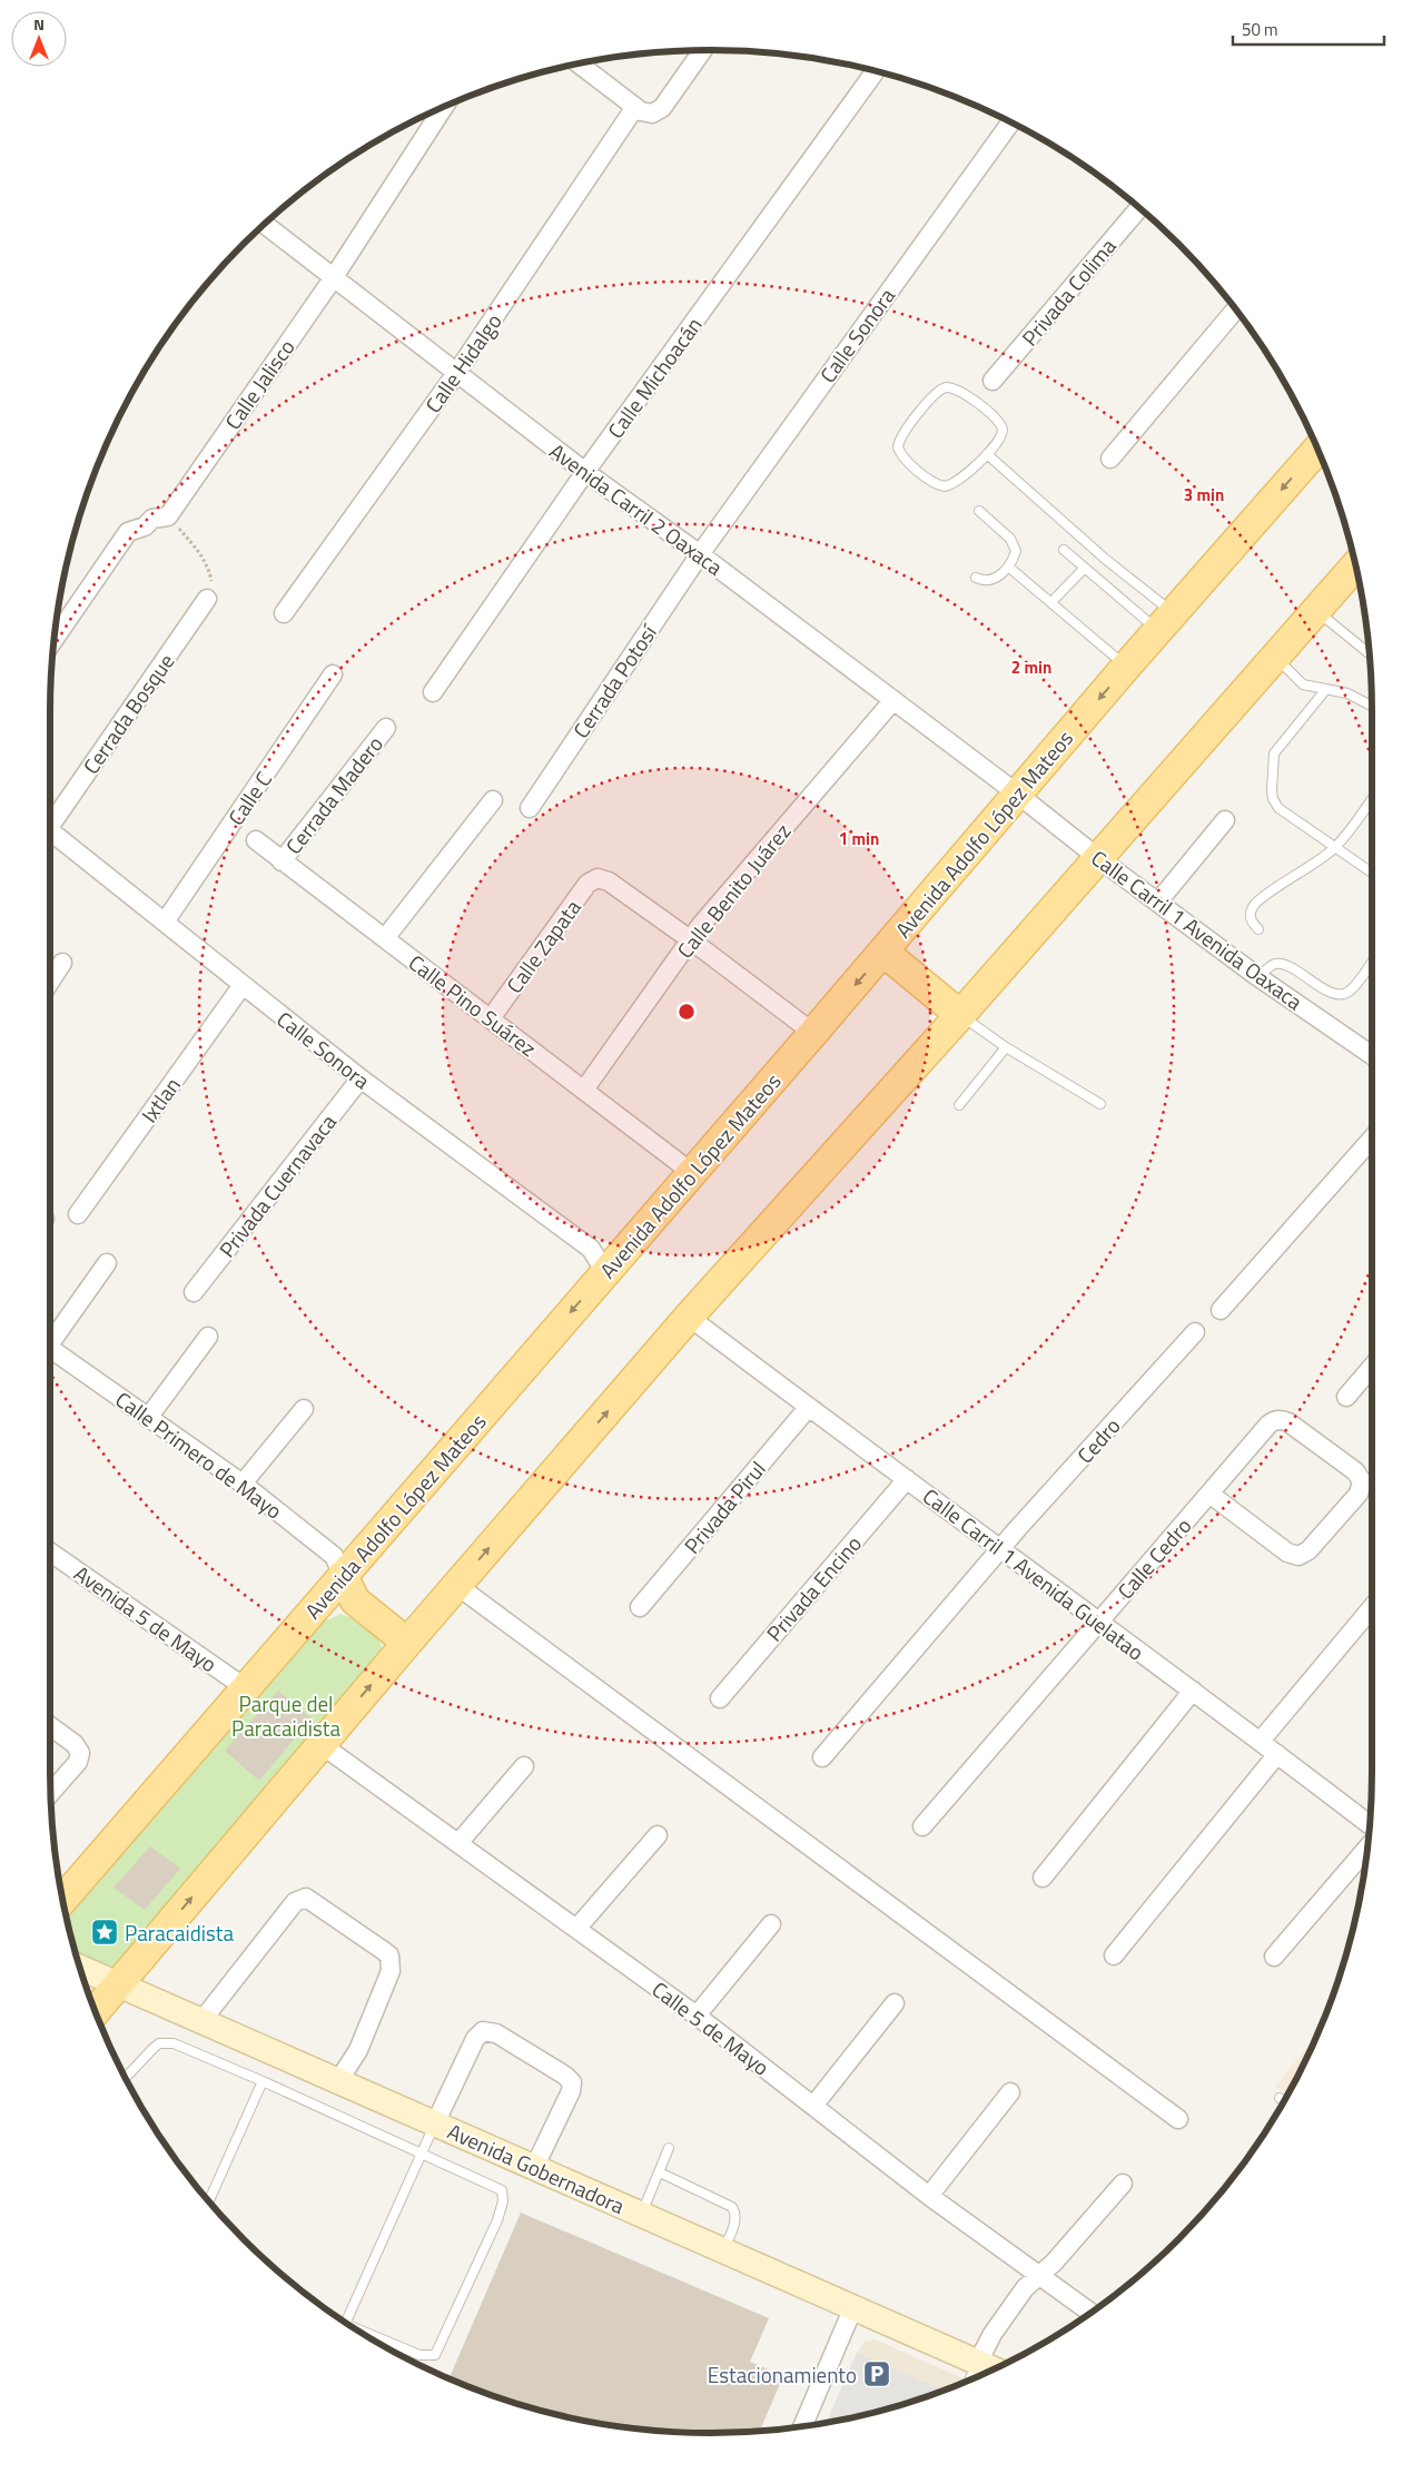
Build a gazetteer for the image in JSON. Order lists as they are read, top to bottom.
{
  "streets": {
    "main road": ["Avenida Adolfo López Mateos"],
    "street": [
      "Privada Colima",
      "Calle Sonora",
      "Calle Hidalgo",
      "Calle Michoacán",
      "Calle Jalisco",
      "Avenida Carril 2 Oaxaca",
      "Cerrada Potosí",
      "Cerrada Bosque",
      "Cerrada Madero",
      "Calle C",
      "Calle Benito Juárez",
      "Calle Carril 1 Avenida Oaxaca",
      "Calle Zapata",
      "Calle Pino Suárez",
      "Ixtlan",
      "Privada Cuernavaca",
      "Cedro",
      "Calle Primero de Mayo",
      "Privada Pirul",
      "Calle Cedro",
      "Calle Carril 1 Avenida Guelatao",
      "Privada Encino",
      "Avenida 5 de Mayo",
      "Calle 5 de Mayo",
      "Avenida Gobernadora"
    ]
  },
  "crossings": [
    ["Calle Sonora", "Avenida Carril 2 Oaxaca"],
    ["Calle Sonora", "Cerrada Potosí"],
    ["Calle Sonora", "Calle C"],
    ["Calle Sonora", "Avenida Adolfo López Mateos"],
    ["Calle Sonora", "Ixtlan"],
    ["Calle Sonora", "Privada Cuernavaca"],
    ["Calle Hidalgo", "Avenida Carril 2 Oaxaca"],
    ["Calle Michoacán", "Avenida Carril 2 Oaxaca"],
    ["Calle Jalisco", "Avenida Carril 2 Oaxaca"],
    ["Avenida Carril 2 Oaxaca", "Cerrada Potosí"],
    ["Avenida Carril 2 Oaxaca", "Avenida Adolfo López Mateos"],
    ["Avenida Carril 2 Oaxaca", "Calle Benito Juárez"],
    ["Avenida Carril 2 Oaxaca", "Calle Carril 1 Avenida Oaxaca"],
    ["Cerrada Madero", "Calle Pino Suárez"],
    ["Avenida Adolfo López Mateos", "Calle Carril 1 Avenida Oaxaca"],
    ["Avenida Adolfo López Mateos", "Calle Pino Suárez"],
    ["Avenida Adolfo López Mateos", "Calle Primero de Mayo"],
    ["Avenida Adolfo López Mateos", "Avenida 5 de Mayo"],
    ["Calle Benito Juárez", "Calle Zapata"],
    ["Calle Benito Juárez", "Calle Pino Suárez"],
    ["Calle Zapata", "Calle Pino Suárez"],
    ["Cedro", "Calle Carril 1 Avenida Guelatao"],
    ["Privada Pirul", "Calle Carril 1 Avenida Guelatao"],
    ["Calle Cedro", "Calle Carril 1 Avenida Guelatao"],
    ["Calle Carril 1 Avenida Guelatao", "Privada Encino"]
  ],
  "parks": ["Parque del Paracaidista"],
  "places": {
    "place": ["Paracaidista"],
    "parking": ["Estacionamiento"]
  },
  "scale_bar": "50 m",
  "north": "top",
  "rings": ["3 min", "2 min", "1 min"]
}
